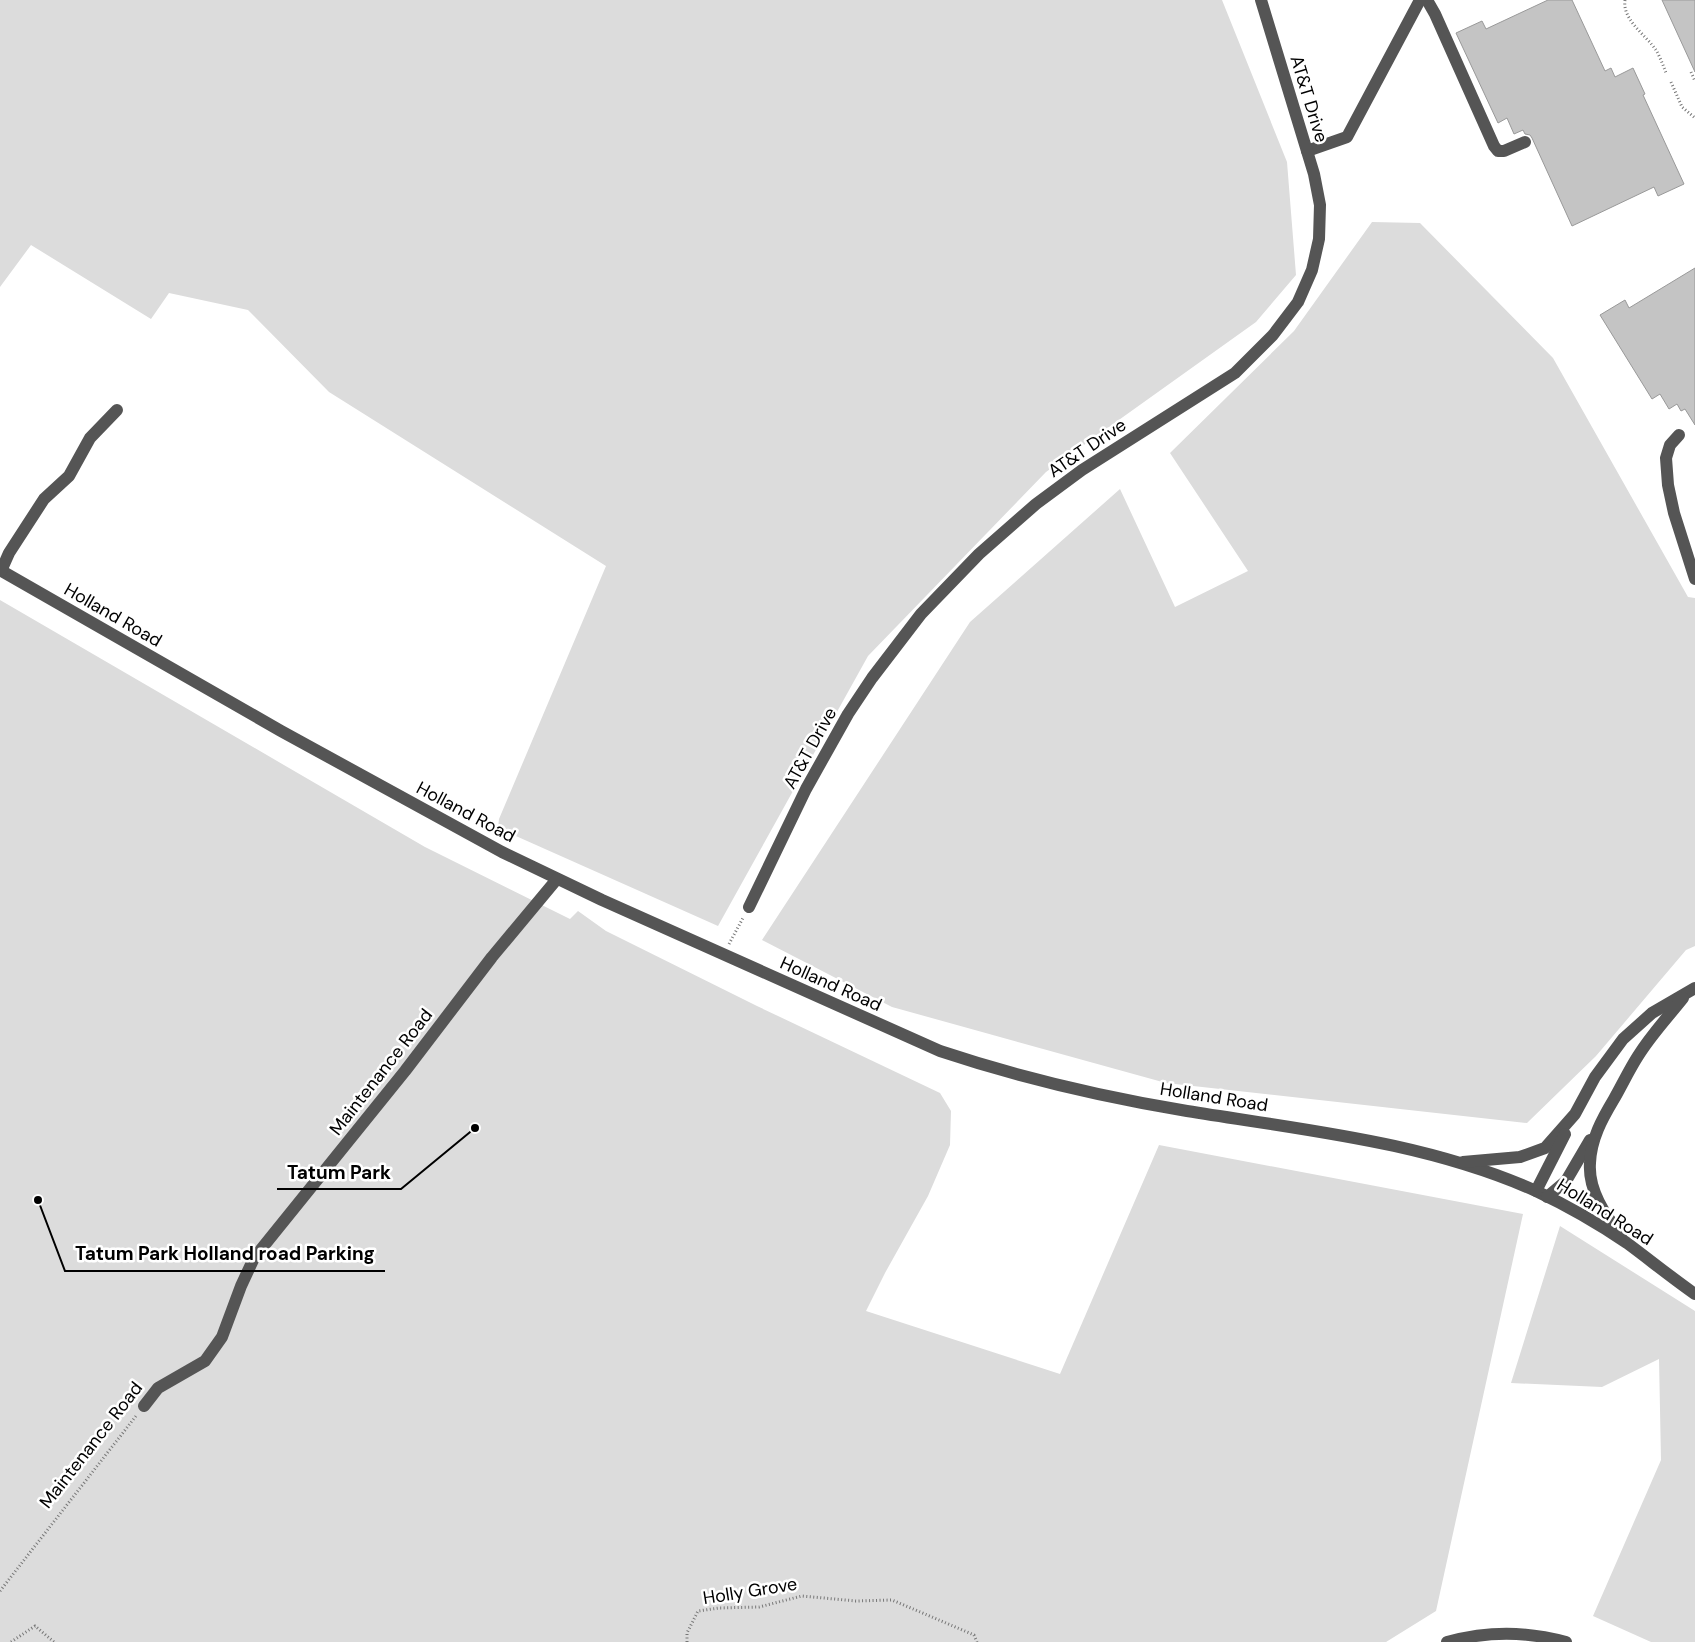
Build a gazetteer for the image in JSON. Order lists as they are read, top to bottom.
{
  "streets": {
    "street": ["AT&T Drive", "Holland Road", "Maintenance Road"],
    "path": ["Holly Grove"]
  },
  "crossings": [
    ["Holland Road", "Maintenance Road"]
  ],
  "places": ["Tatum Park", "Tatum Park Holland road Parking"]
}
